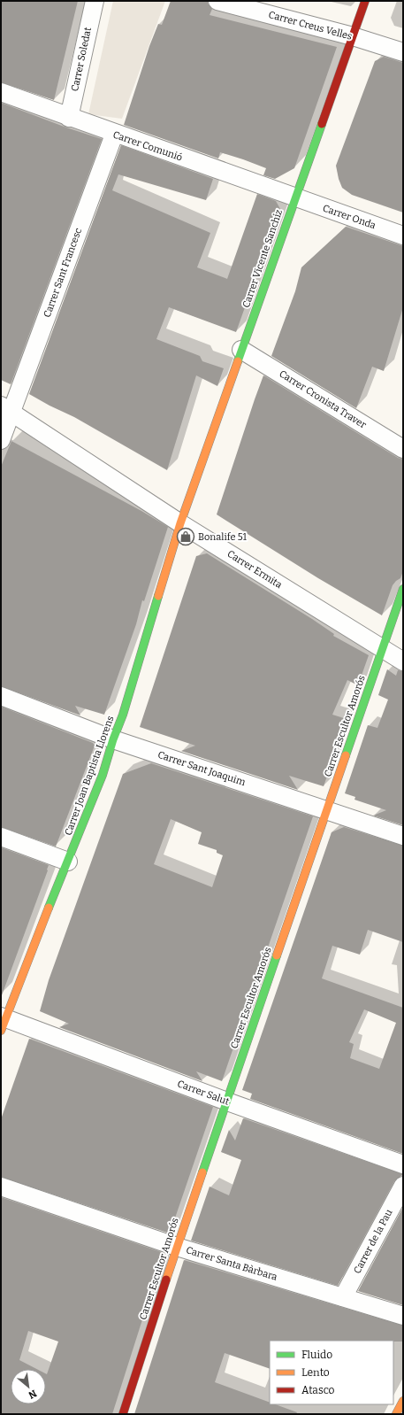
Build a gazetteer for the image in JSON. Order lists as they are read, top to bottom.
{
  "streets": {
    "street": [
      "Carrer Creus Velles",
      "Carrer Soledat",
      "Carrer Comunió",
      "Carrer Onda",
      "Carrer Vicente Sanchiz",
      "Carrer Sant Francesc",
      "Carrer Cronista Traver",
      "Carrer Ermita",
      "Carrer Escultor Amorós",
      "Carrer Sant Joaquim",
      "Carrer Joan Baptista Llorens",
      "Carrer Salut",
      "Carrer de la Pau",
      "Carrer Santa Bàrbara"
    ]
  },
  "crossings": [
    ["Carrer Creus Velles", "Carrer Vicente Sanchiz"],
    ["Carrer Soledat", "Carrer Comunió"],
    ["Carrer Comunió", "Carrer Onda"],
    ["Carrer Comunió", "Carrer Vicente Sanchiz"],
    ["Carrer Comunió", "Carrer Sant Francesc"],
    ["Carrer Onda", "Carrer Vicente Sanchiz"],
    ["Carrer Vicente Sanchiz", "Carrer Cronista Traver"],
    ["Carrer Vicente Sanchiz", "Carrer Ermita"],
    ["Carrer Vicente Sanchiz", "Carrer Joan Baptista Llorens"],
    ["Carrer Sant Francesc", "Carrer Ermita"],
    ["Carrer Ermita", "Carrer Escultor Amorós"],
    ["Carrer Ermita", "Carrer Joan Baptista Llorens"],
    ["Carrer Escultor Amorós", "Carrer Sant Joaquim"],
    ["Carrer Escultor Amorós", "Carrer Salut"],
    ["Carrer Escultor Amorós", "Carrer Santa Bàrbara"],
    ["Carrer Sant Joaquim", "Carrer Joan Baptista Llorens"],
    ["Carrer Joan Baptista Llorens", "Carrer Salut"],
    ["Carrer de la Pau", "Carrer Santa Bàrbara"]
  ],
  "places": {
    "shop": ["Bonalife 51"]
  },
  "legend": ["Fluido", "Lento", "Atasco"],
  "north": "bottom right"
}
